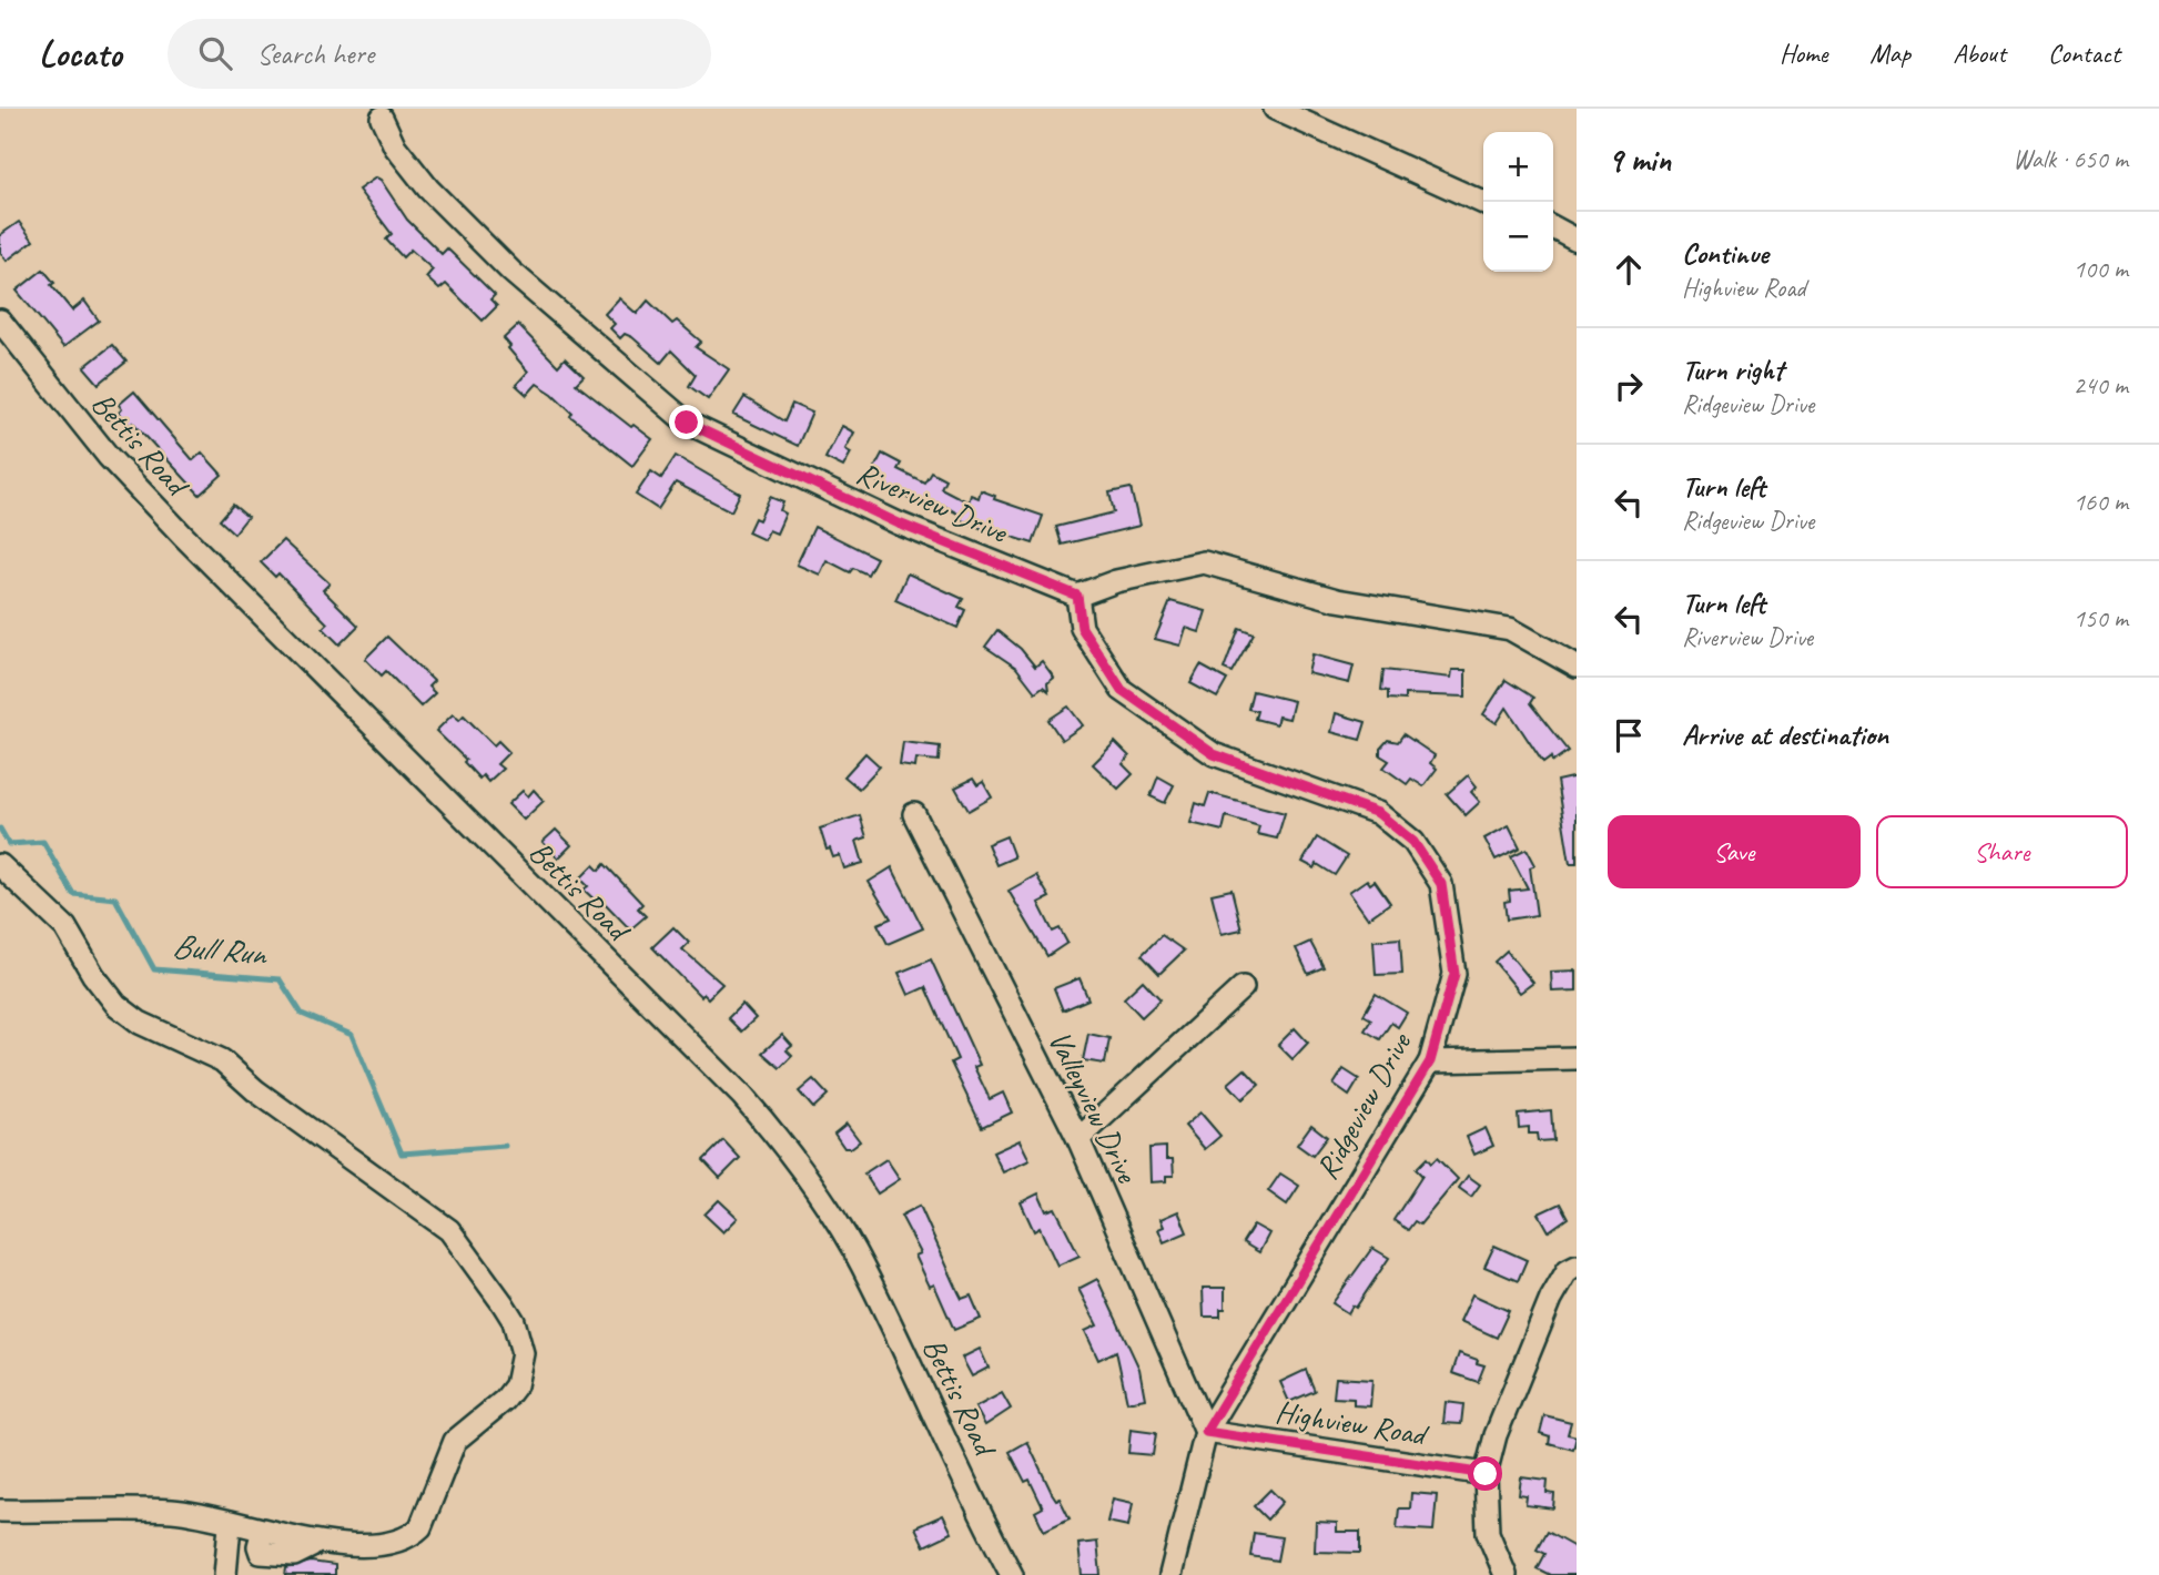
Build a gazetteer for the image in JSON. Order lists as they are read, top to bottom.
{
  "streets": {
    "street": [
      "Bettis Road",
      "Riverview Drive",
      "Valleyview Drive",
      "Ridgeview Drive",
      "Highview Road"
    ]
  },
  "crossings": [
    ["Riverview Drive", "Ridgeview Drive"],
    ["Valleyview Drive", "Ridgeview Drive"],
    ["Valleyview Drive", "Highview Road"],
    ["Ridgeview Drive", "Highview Road"]
  ],
  "water": ["Bull Run"],
  "page": {
    "header": "Locato",
    "search": "Search here",
    "nav": [
      "Home",
      "Map",
      "About",
      "Contact"
    ],
    "heading": ["9 min", "Walk · 650 m"],
    "map_buttons": ["+", "−"],
    "list": [
      ["Continue", "Highview Road", "100 m"],
      ["Turn right", "Ridgeview Drive", "240 m"],
      ["Turn left", "Ridgeview Drive", "160 m"],
      ["Turn left", "Riverview Drive", "150 m"],
      "Arrive at destination"
    ],
    "buttons": ["Save", "Share"]
  }
}
